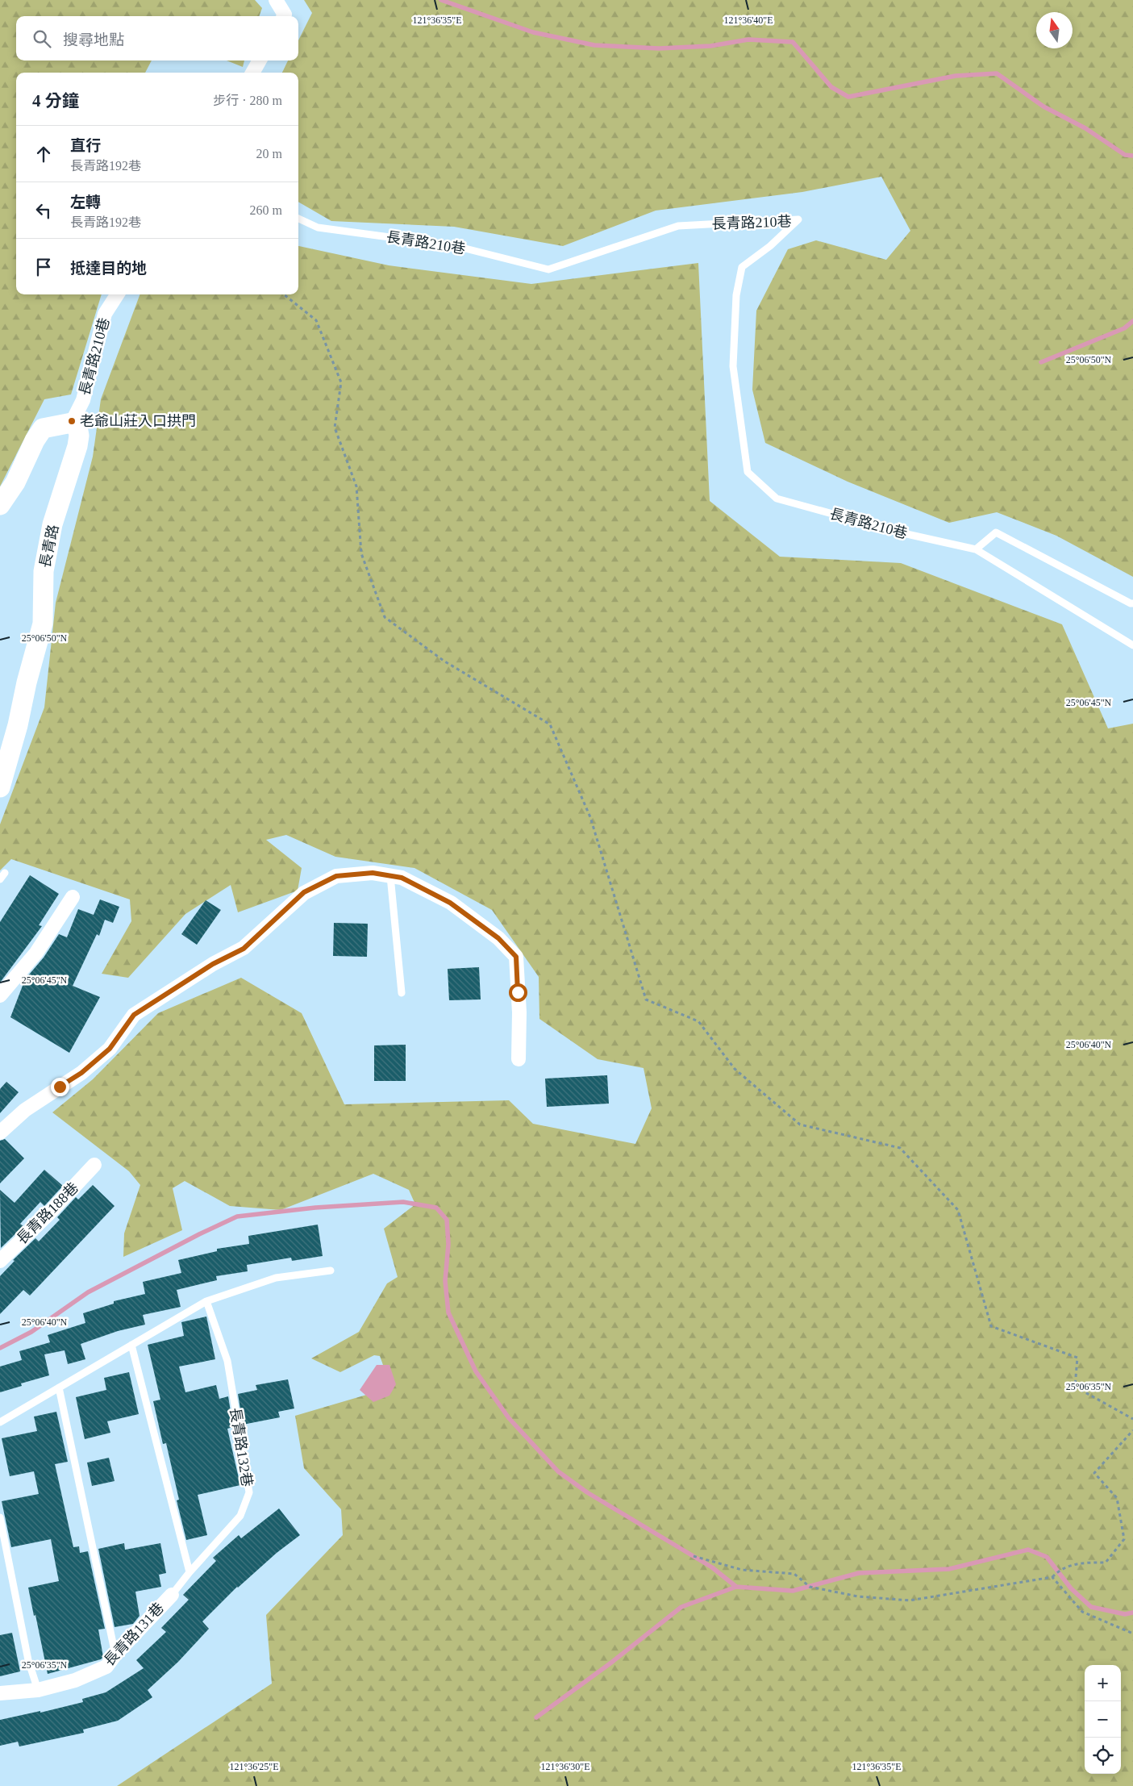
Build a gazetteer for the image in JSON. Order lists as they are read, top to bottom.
{
  "streets": {
    "street": [
      "長青路210巷",
      "長青路",
      "長青路188巷",
      "長青路131巷"
    ],
    "lane": ["長青路132巷"]
  },
  "crossings": [
    ["長青路210巷", "長青路"],
    ["長青路132巷", "長青路131巷"]
  ],
  "places": ["老爺山莊入口拱門"],
  "north": "top",
  "page": {
    "search": "搜尋地點",
    "heading": ["4 分鐘", "步行 · 280 m"],
    "list": [
      ["直行", "長青路192巷", "20 m"],
      ["左轉", "長青路192巷", "260 m"],
      "抵達目的地"
    ],
    "map_buttons": ["+", "−"]
  },
  "coordinates": [
    "121°36'40\"E",
    "121°36'35\"E",
    "25°06'50\"N",
    "25°06'45\"N",
    "25°06'40\"N",
    "25°06'35\"N",
    "121°36'25\"E",
    "121°36'30\"E"
  ]
}
